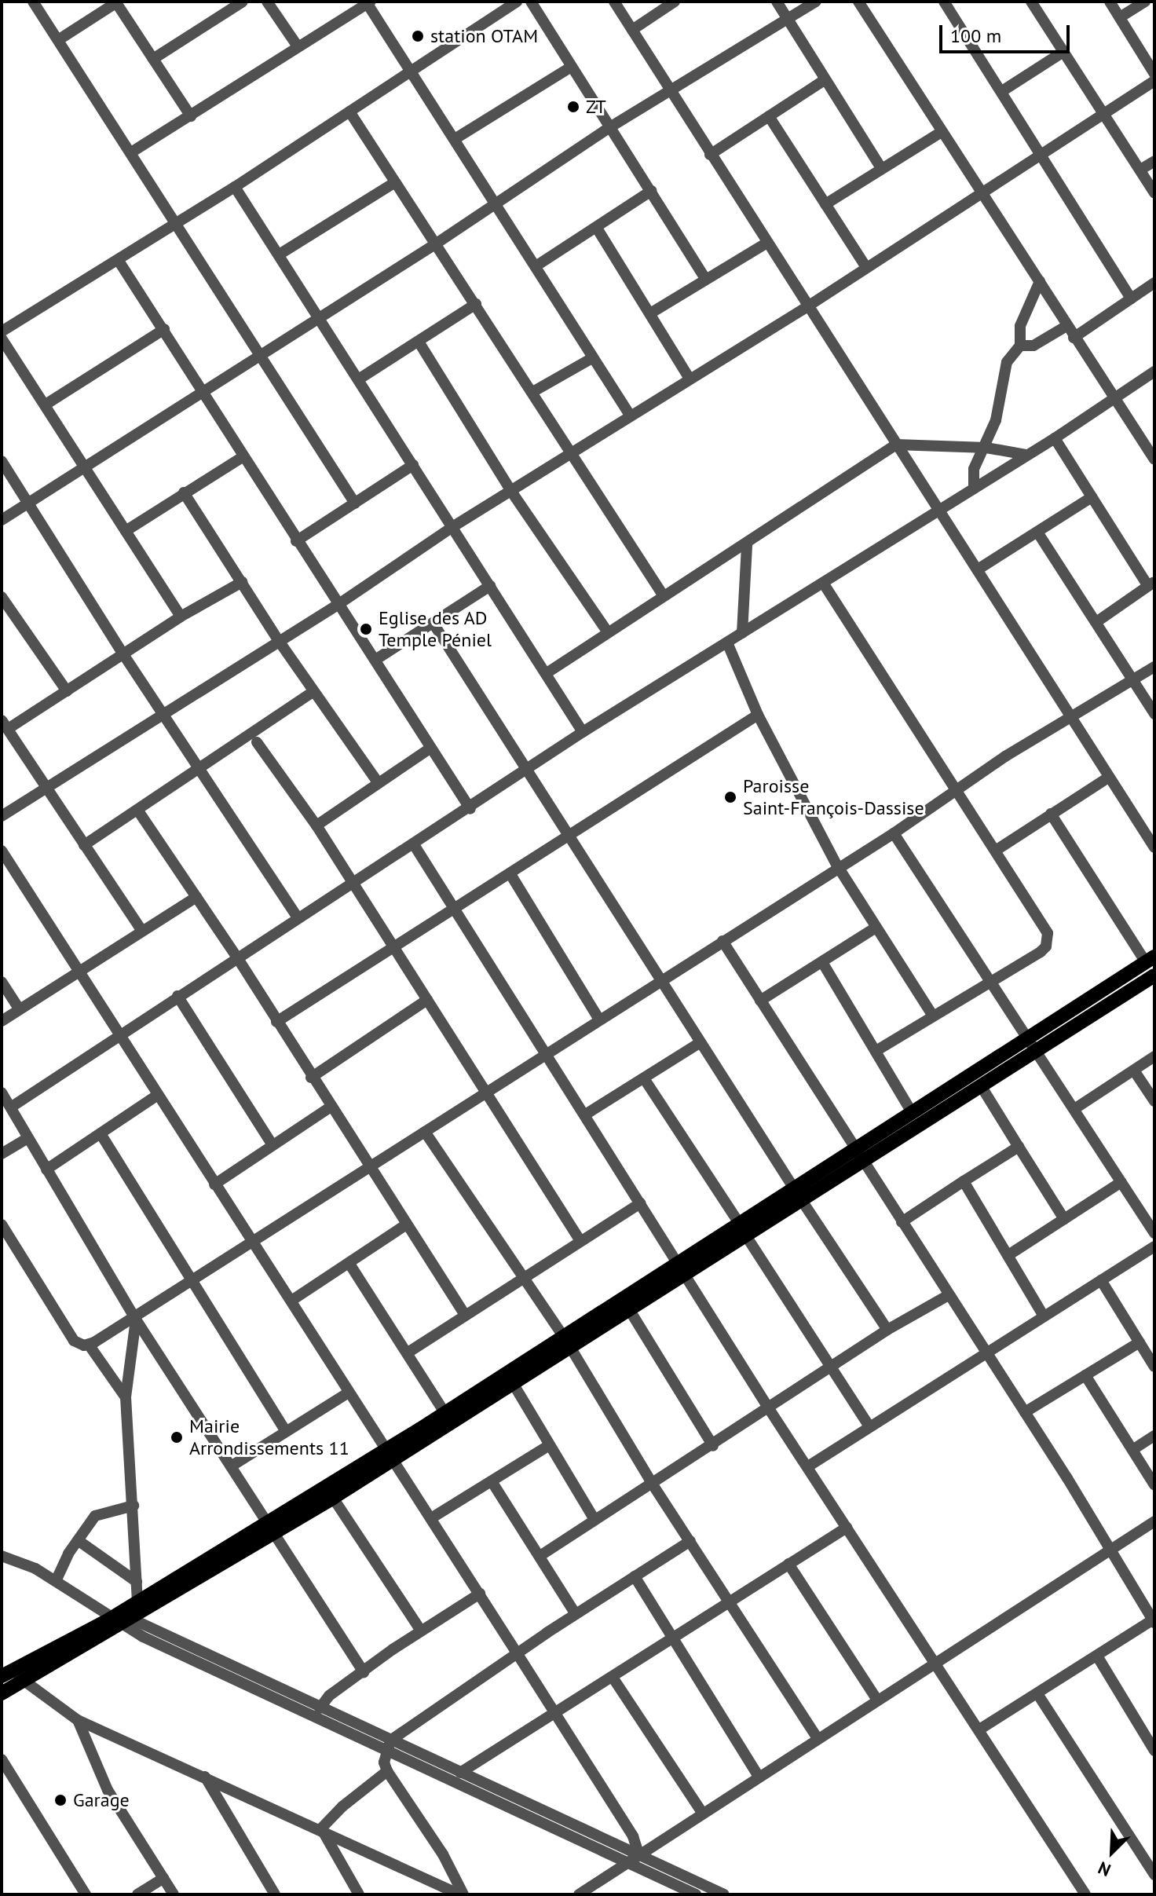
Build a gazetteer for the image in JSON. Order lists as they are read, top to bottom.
{
  "places": [
    "station OTAM",
    "ZT",
    "Eglise des AD Temple Péniel",
    "Paroisse Saint-François-Dassise",
    "Mairie Arrondissements 11",
    "Garage"
  ],
  "scale_bar": "100 m",
  "north": "bottom left"
}
